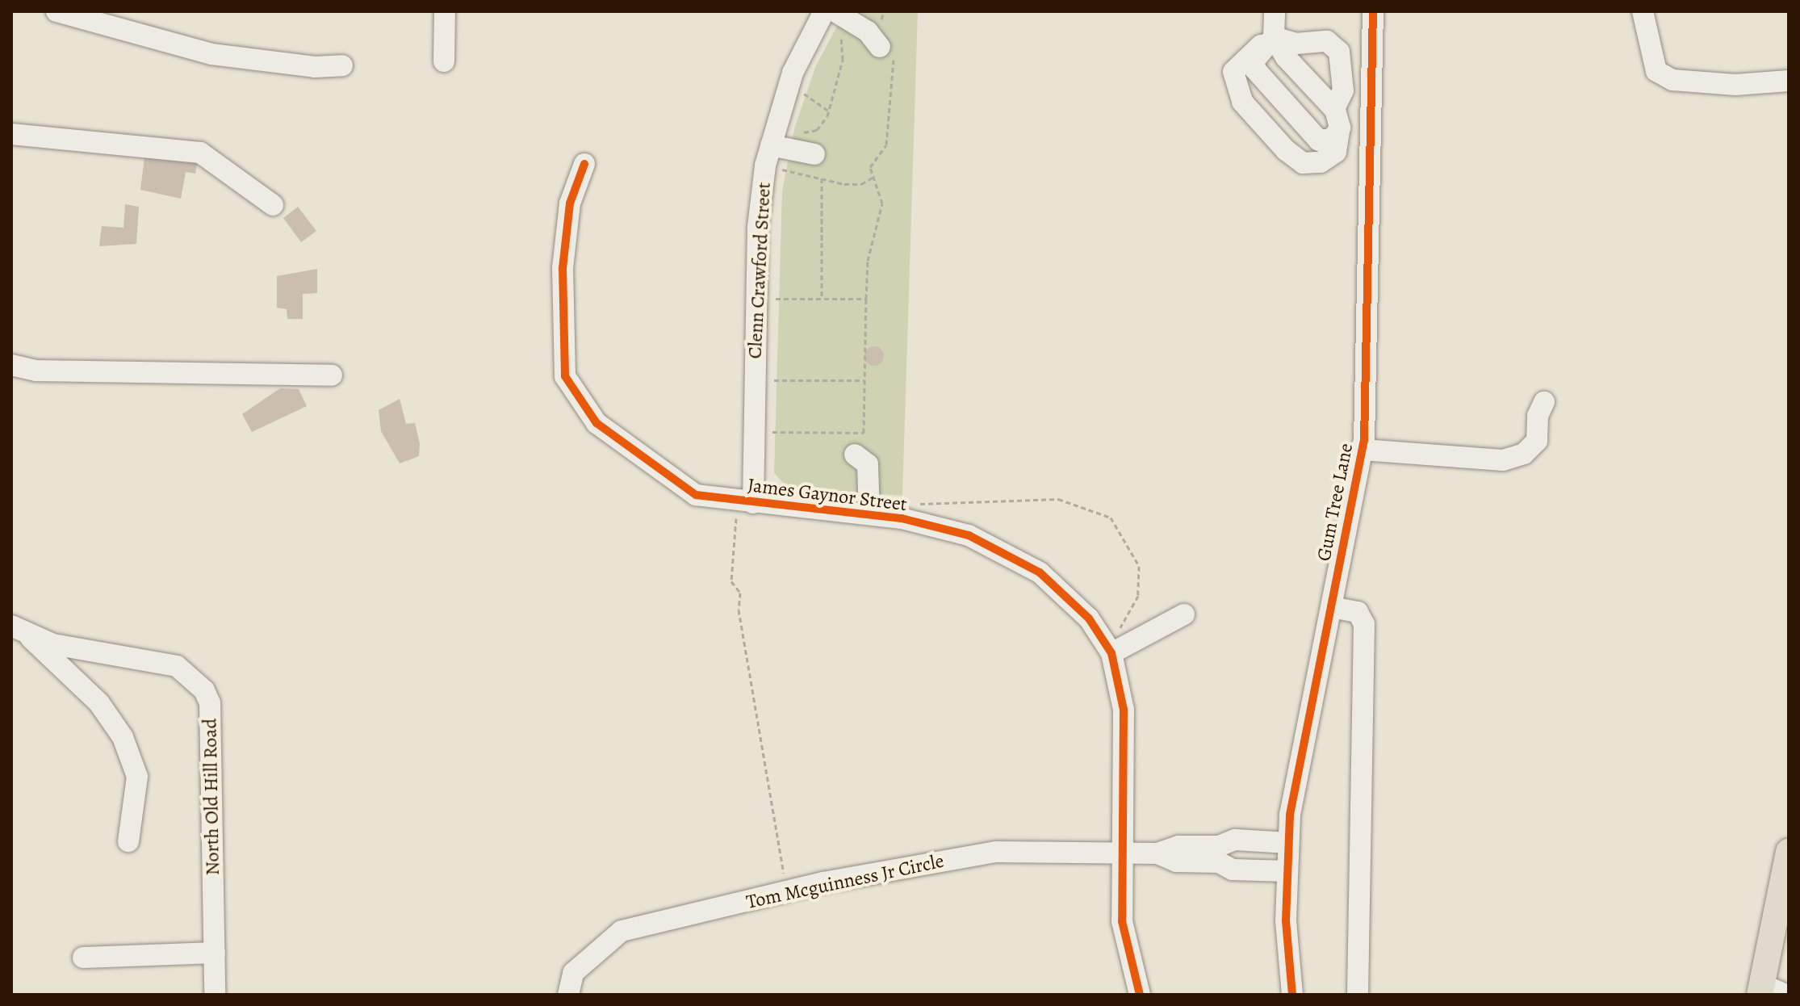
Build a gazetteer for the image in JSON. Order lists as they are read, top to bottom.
{
  "streets": {
    "street": [
      "Clenn Crawford Street",
      "James Gaynor Street",
      "Gum Tree Lane",
      "North Old Hill Road",
      "Tom Mcguinness Jr Circle"
    ]
  },
  "crossings": [
    ["Clenn Crawford Street", "James Gaynor Street"],
    ["James Gaynor Street", "Tom Mcguinness Jr Circle"],
    ["Gum Tree Lane", "Tom Mcguinness Jr Circle"]
  ]
}
